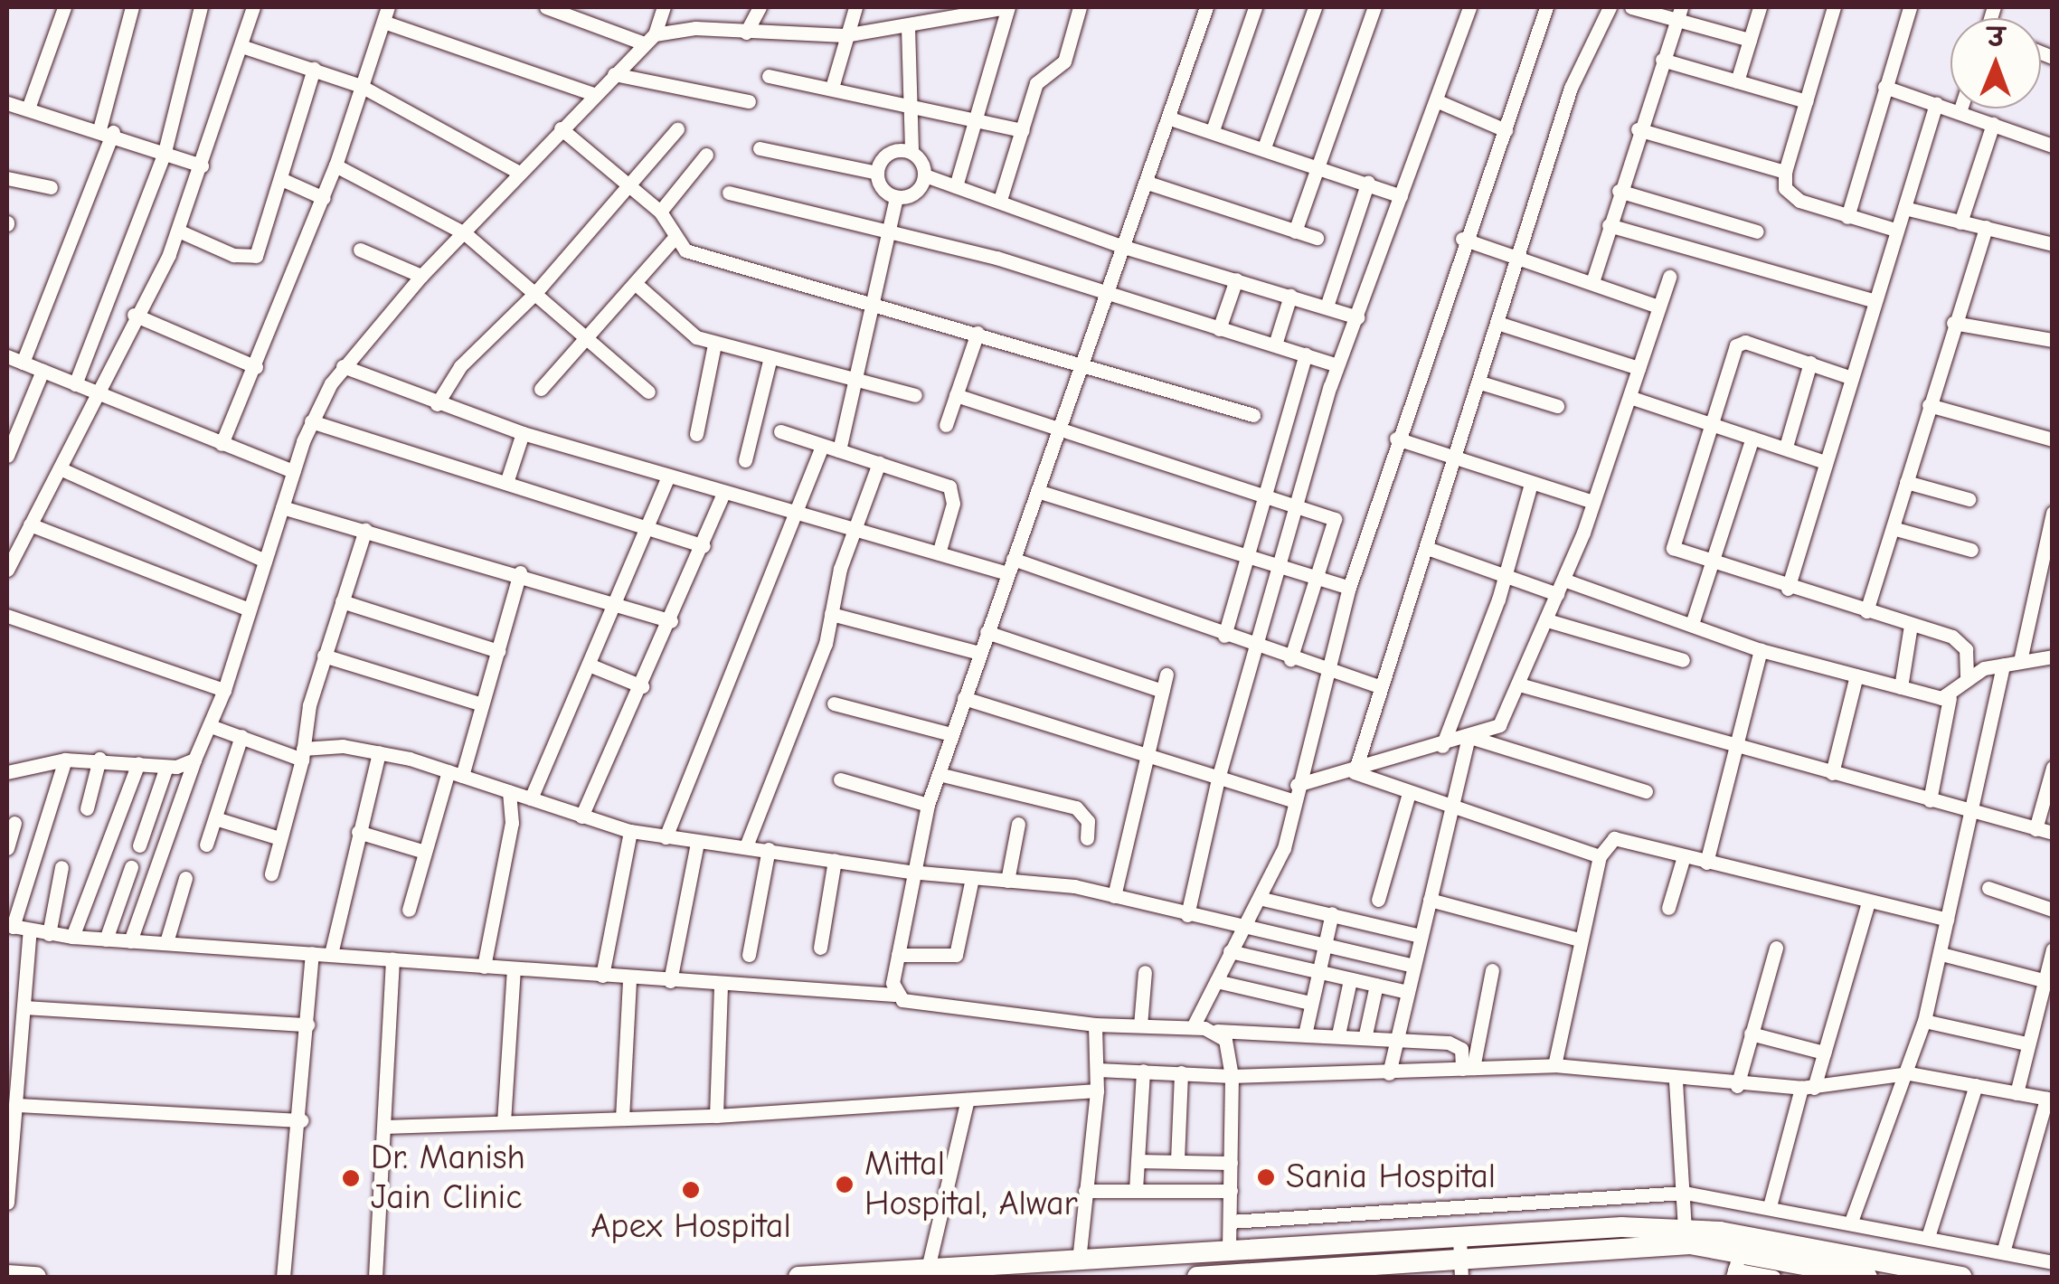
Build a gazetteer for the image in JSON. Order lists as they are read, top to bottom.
{
  "places": [
    "Sania Hospital",
    "Dr. Manish Jain Clinic",
    "Mittal Hospital, Alwar",
    "Apex Hospital"
  ],
  "north": "top"
}
